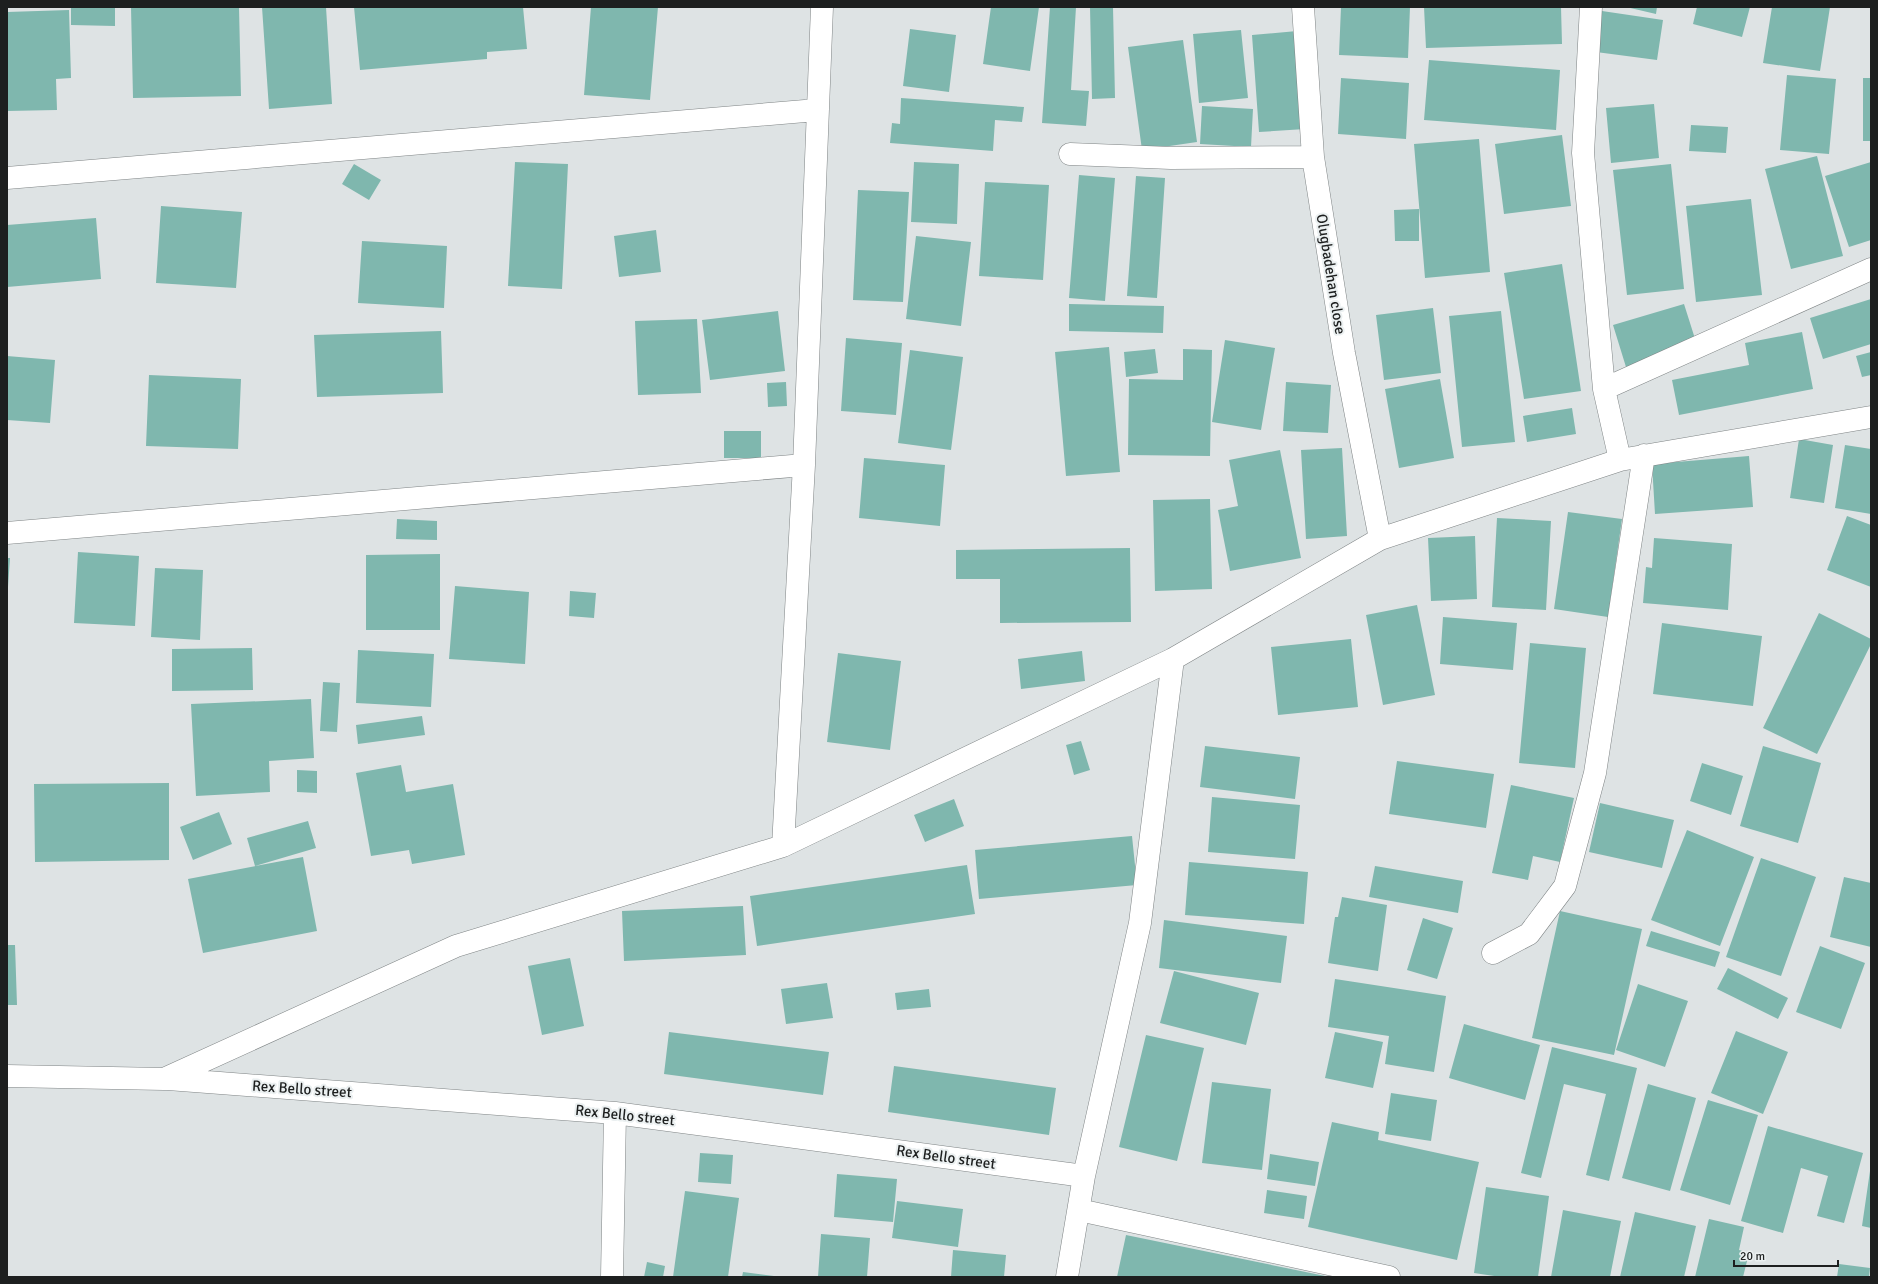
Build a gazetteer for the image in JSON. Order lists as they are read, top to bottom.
{
  "streets": {
    "street": ["Olugbadehan close", "Rex Bello street"]
  },
  "scale_bar": "20 m"
}
